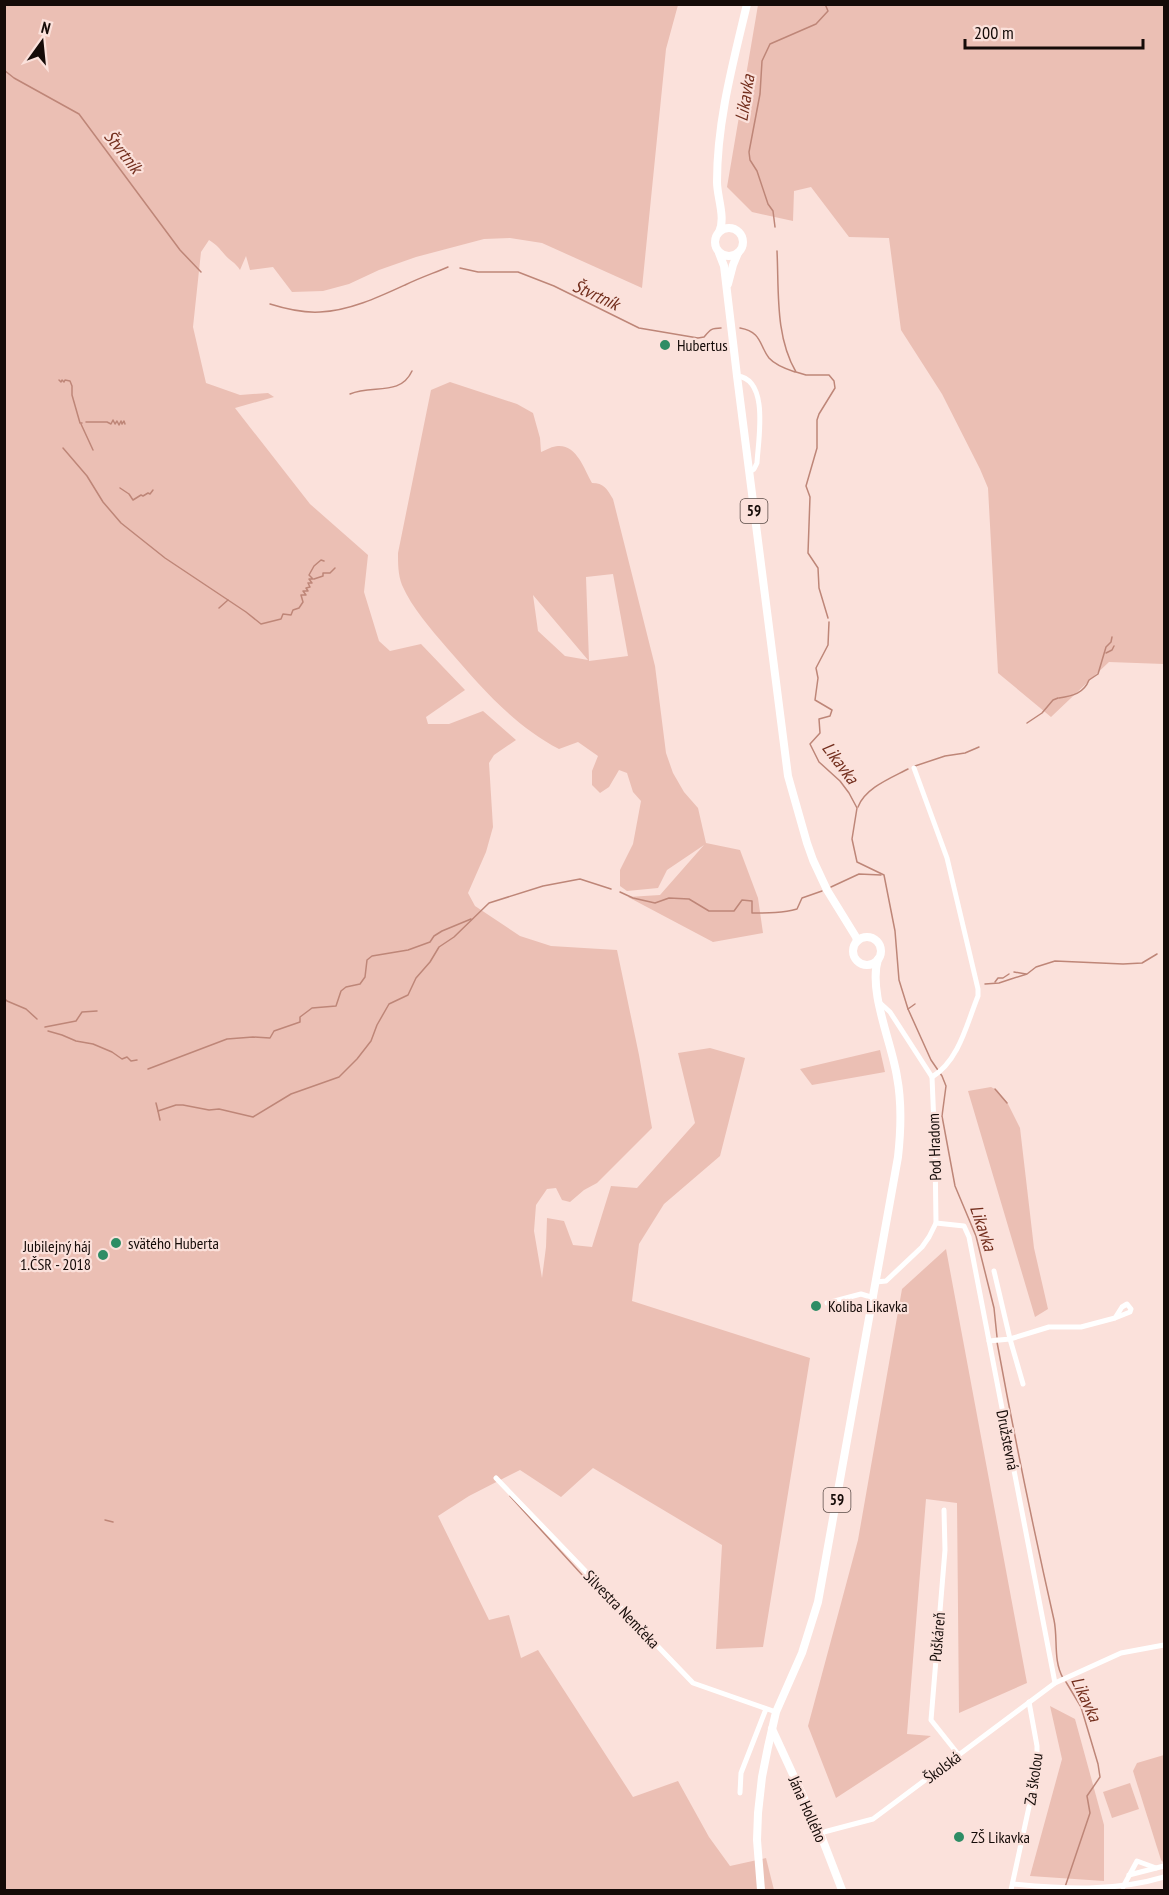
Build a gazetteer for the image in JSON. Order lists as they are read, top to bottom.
{
  "streets": {
    "main road": ["59"],
    "street": [
      "Pod Hradom",
      "Družstevná",
      "Silvestra Nemčeka",
      "Puškáreň",
      "Školská",
      "Za školou",
      "Jána Hollého"
    ]
  },
  "crossings": [
    ["59", "Silvestra Nemčeka"],
    ["59", "Jána Hollého"],
    ["Pod Hradom", "Družstevná"],
    ["Družstevná", "Školská"],
    ["Puškáreň", "Školská"],
    ["Školská", "Za školou"],
    ["Školská", "Jána Hollého"]
  ],
  "water": ["Likavka", "Štvrtník"],
  "places": [
    "Hubertus",
    "svätého Huberta",
    "Jubilejný háj 1.ČSR - 2018",
    "Koliba Likavka",
    "ZŠ Likavka"
  ],
  "scale_bar": "200 m",
  "north": "top"
}
